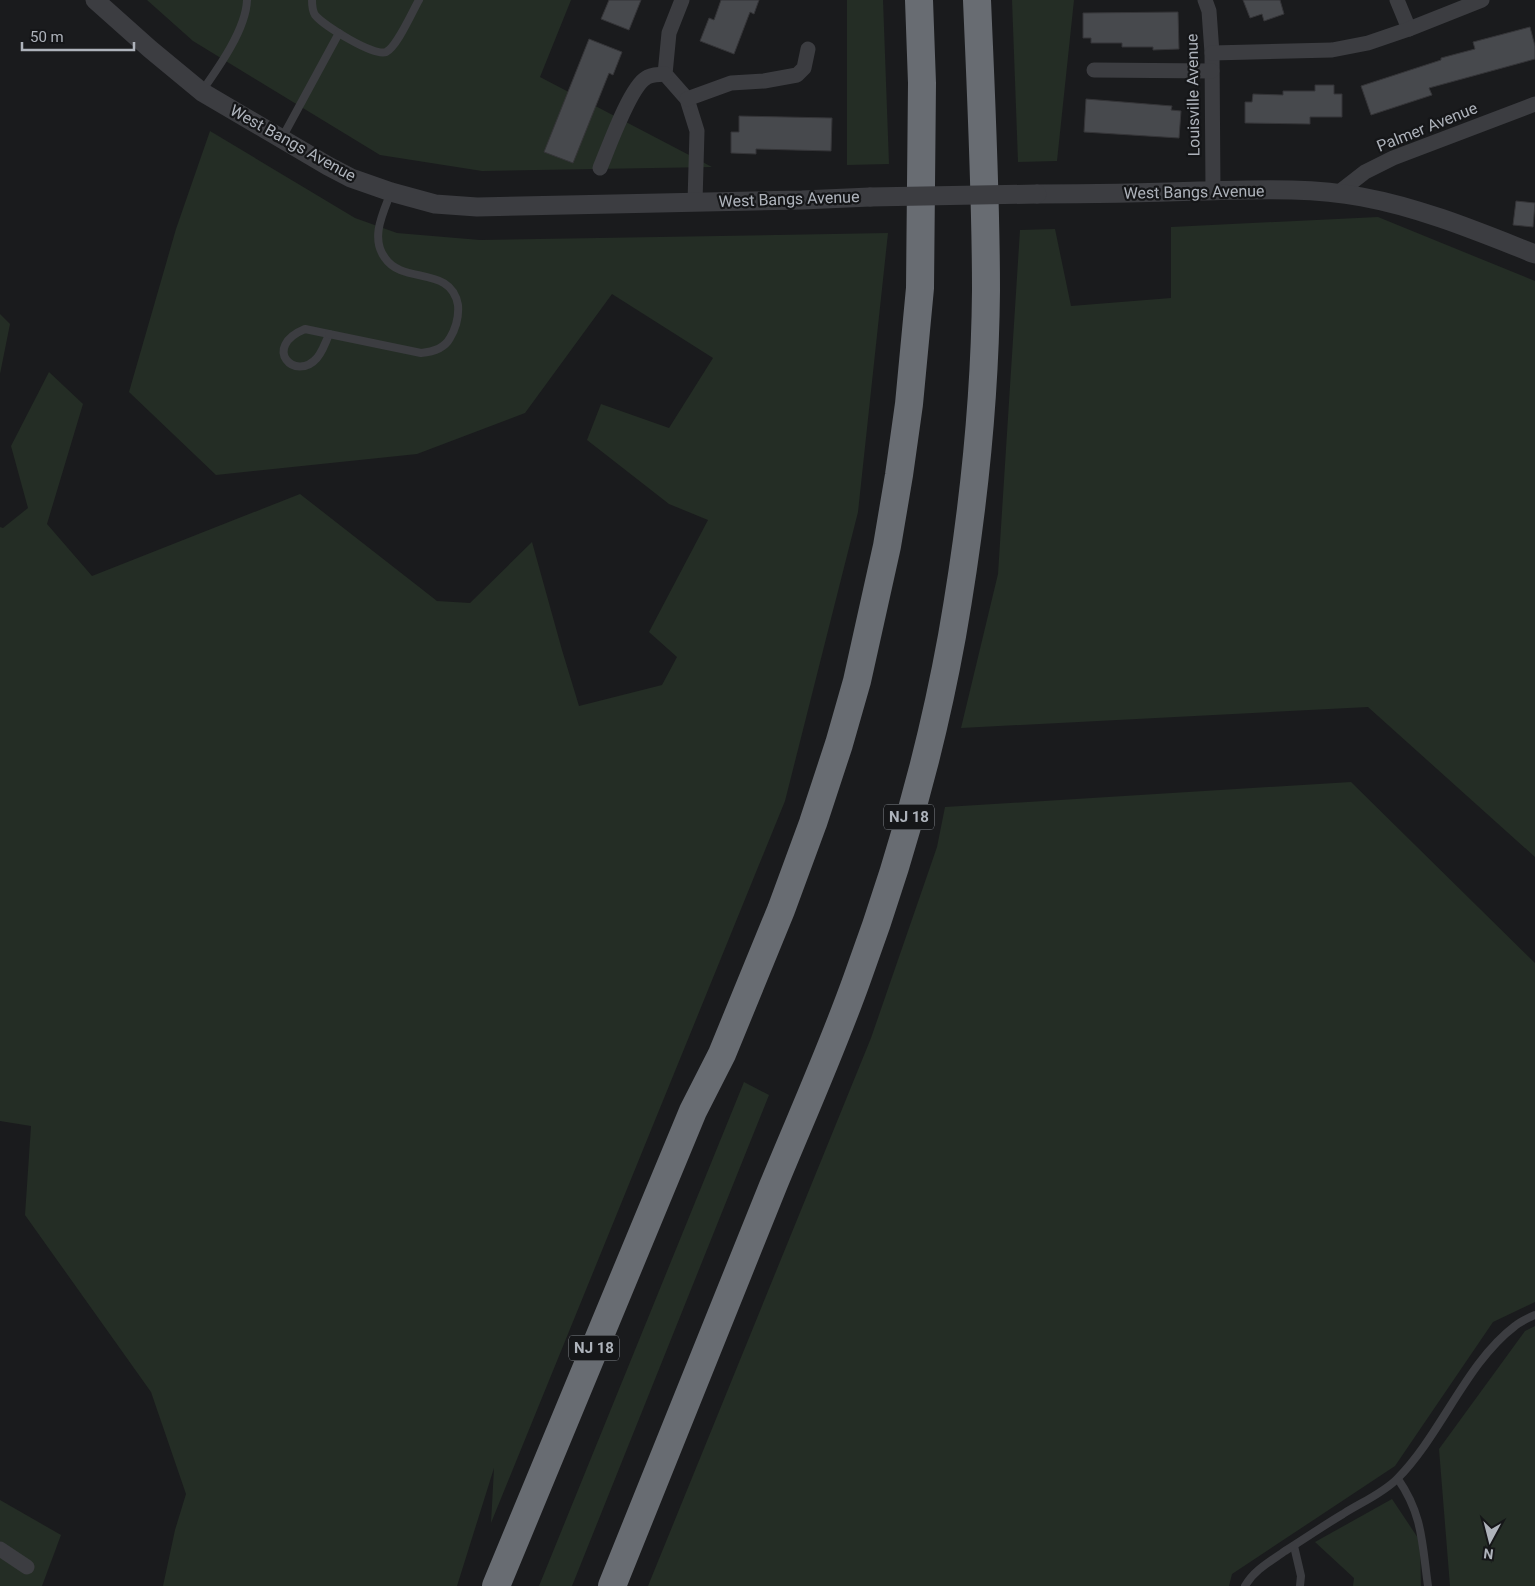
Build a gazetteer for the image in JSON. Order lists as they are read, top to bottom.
{
  "streets": {
    "highway": ["NJ 18"],
    "street": ["Louisville Avenue", "Palmer Avenue", "West Bangs Avenue"]
  },
  "crossings": [
    ["Louisville Avenue", "West Bangs Avenue"],
    ["Palmer Avenue", "West Bangs Avenue"]
  ],
  "scale_bar": "50 m",
  "north": "bottom"
}
